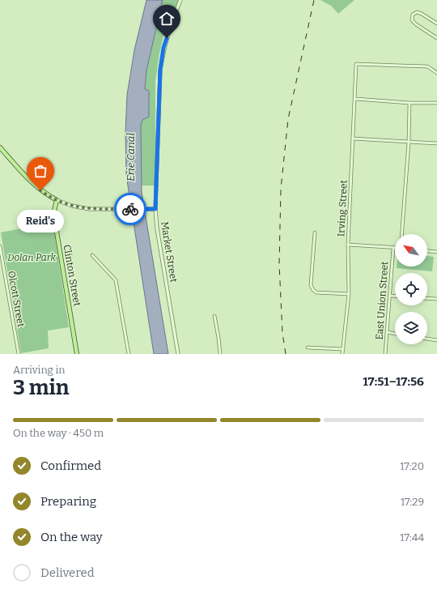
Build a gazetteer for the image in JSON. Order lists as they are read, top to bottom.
{
  "streets": {
    "main road": ["Clinton Street"],
    "street": [
      "Irving Street",
      "Market Street",
      "Olcott Street",
      "East Union Street"
    ]
  },
  "water": ["Erie Canal"],
  "parks": ["Dolan Park"],
  "places": ["Reid's"],
  "north": "top left",
  "page": {
    "bubble": "Reid's",
    "heading": ["3 min", "Arriving in", "17:51–17:56"],
    "bar": "On the way · 450 m",
    "list": [
      ["Confirmed", "17:20"],
      ["Preparing", "17:29"],
      ["On the way", "17:44"],
      "Delivered"
    ]
  }
}
